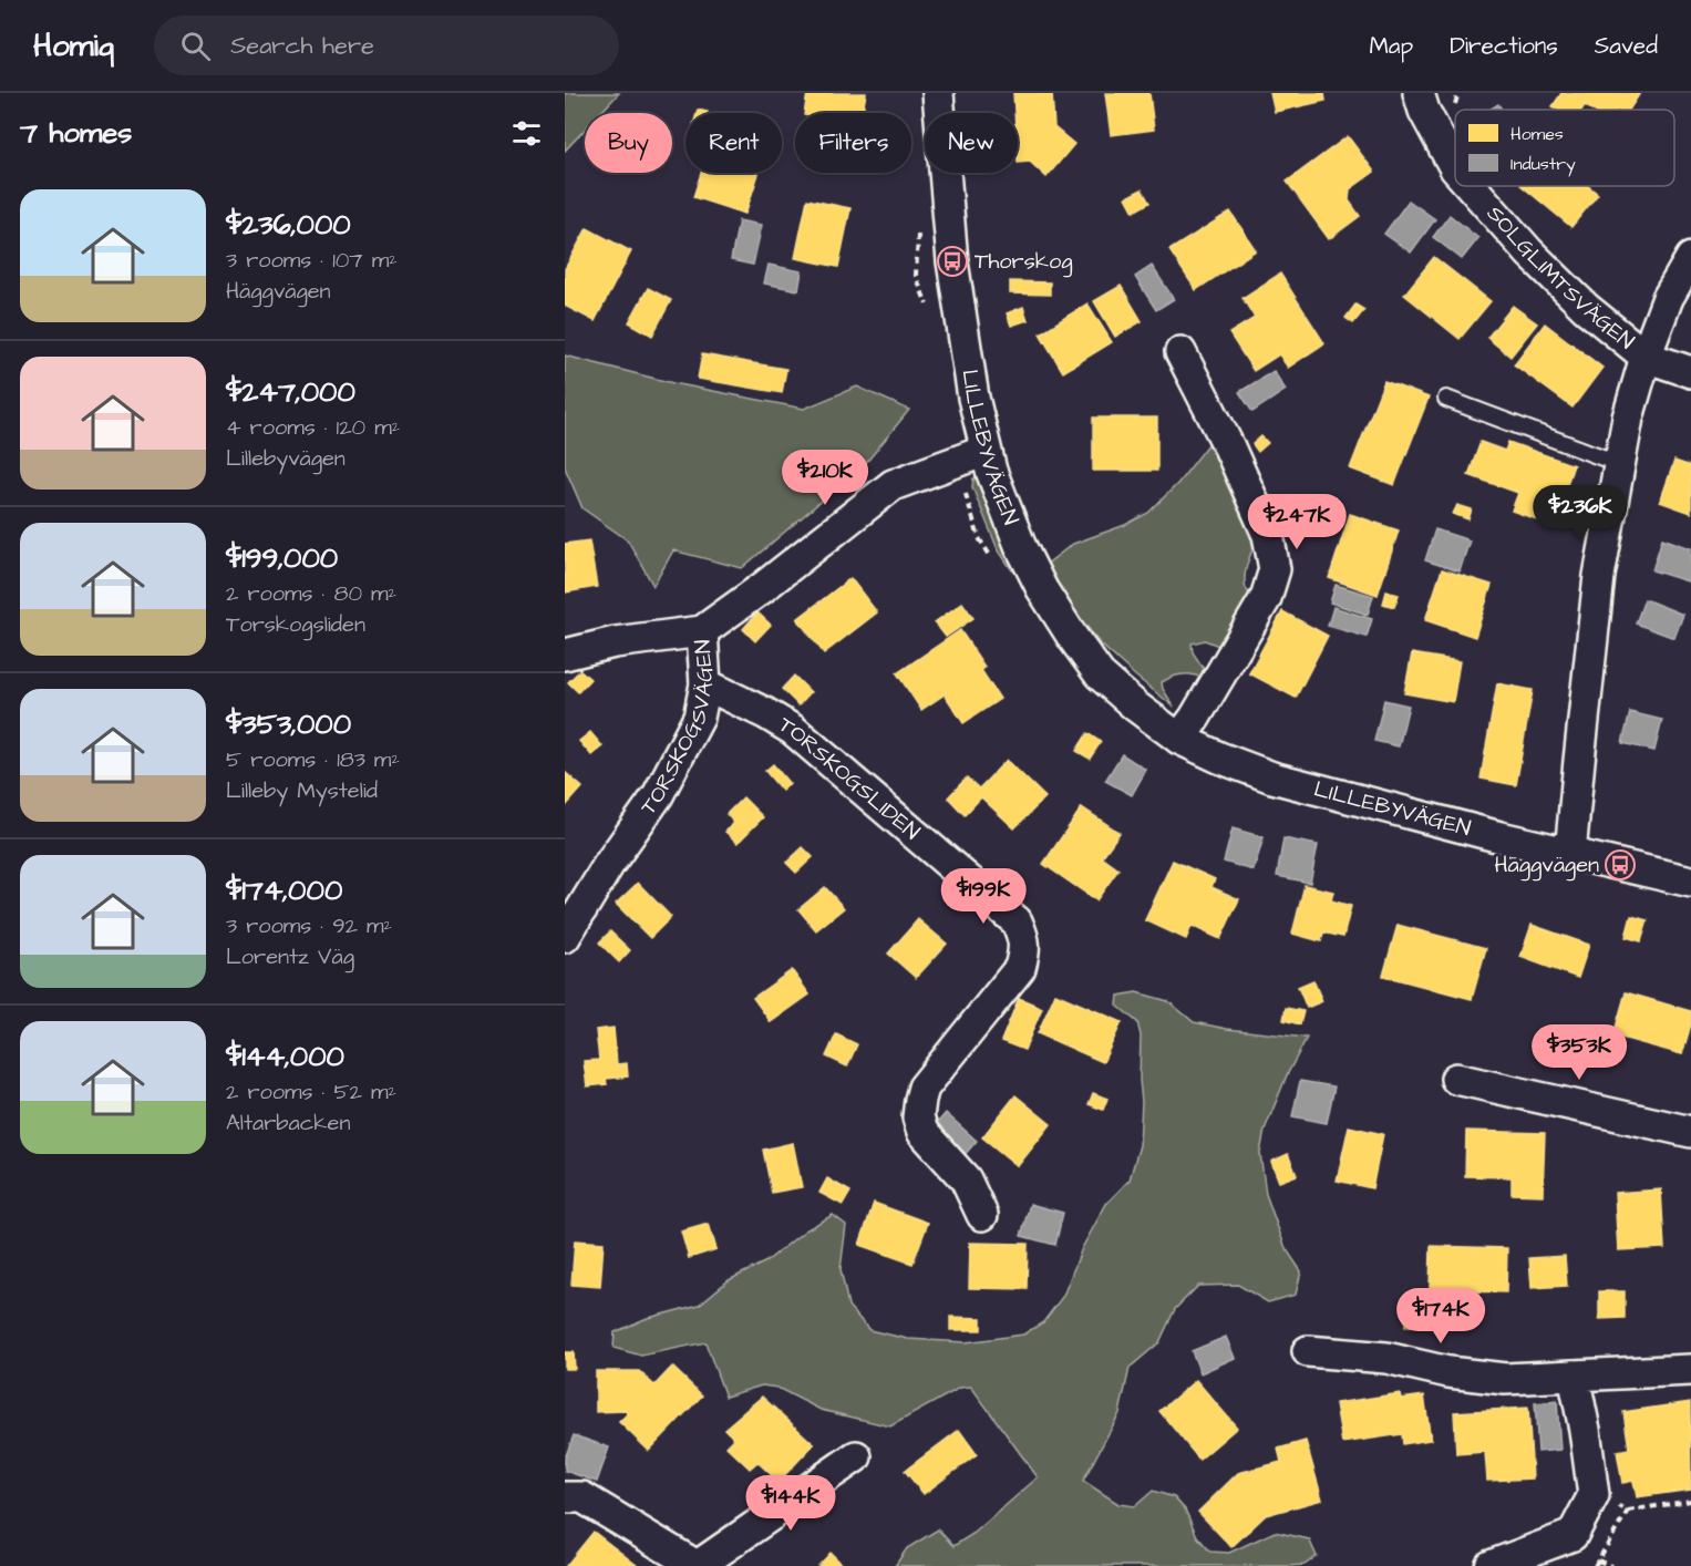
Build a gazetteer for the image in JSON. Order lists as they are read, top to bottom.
{
  "streets": {
    "street": [
      "SOLGLIMTSVÄGEN",
      "LILLEBYVÄGEN",
      "TORSKOGSVÄGEN",
      "TORSKOGSLIDEN"
    ]
  },
  "crossings": [
    ["LILLEBYVÄGEN", "TORSKOGSVÄGEN"],
    ["TORSKOGSVÄGEN", "TORSKOGSLIDEN"]
  ],
  "places": {
    "bus stop": ["Thorskog", "Häggvägen"]
  },
  "legend": ["Homes", "Industry"],
  "page": {
    "header": "Homiq",
    "search": "Search here",
    "nav": ["Map", "Directions", "Saved"],
    "heading": "7 homes",
    "chip": [
      "Buy",
      "Rent",
      "Filters",
      "New"
    ],
    "list": [
      {
        "name": "$236,000",
        "note": "3 rooms · 107 m² · Häggvägen"
      },
      {
        "name": "$247,000",
        "note": "4 rooms · 120 m² · Lillebyvägen"
      },
      {
        "name": "$199,000",
        "note": "2 rooms · 80 m² · Torskogsliden"
      },
      {
        "name": "$353,000",
        "note": "5 rooms · 183 m² · Lilleby Mystelid"
      },
      {
        "name": "$174,000",
        "note": "3 rooms · 92 m² · Lorentz Väg"
      },
      {
        "name": "$144,000",
        "note": "2 rooms · 52 m² · Altarbacken"
      }
    ],
    "price": [
      "$210K",
      "$236K",
      "$247K",
      "$199K",
      "$353K",
      "$174K",
      "$144K"
    ]
  }
}
